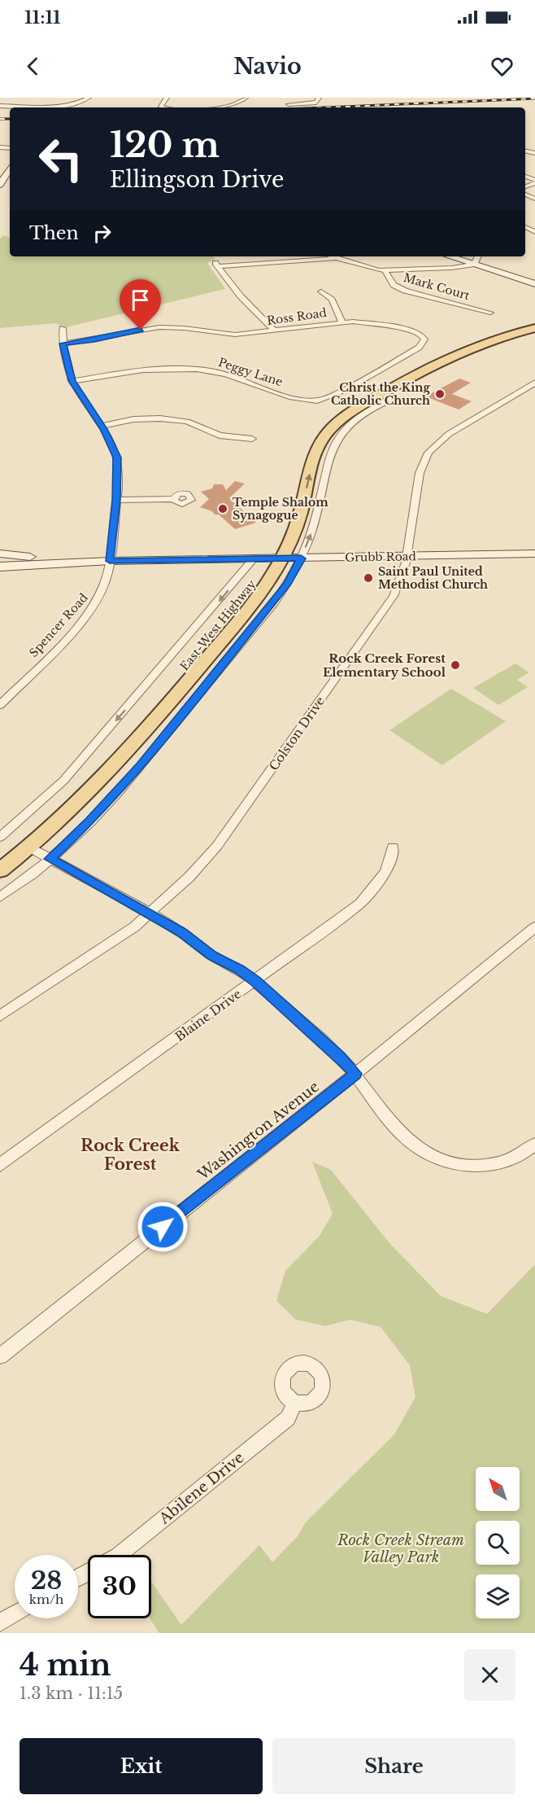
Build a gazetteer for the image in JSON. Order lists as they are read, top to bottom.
{
  "streets": {
    "main road": ["East-West Highway"],
    "street": [
      "Mark Court",
      "Ross Road",
      "Peggy Lane",
      "Grubb Road",
      "Spencer Road",
      "Colston Drive",
      "Blaine Drive",
      "Washington Avenue",
      "Abilene Drive"
    ]
  },
  "crossings": [
    ["Ross Road", "Peggy Lane"],
    ["Ross Road", "Spencer Road"],
    ["Peggy Lane", "Spencer Road"],
    ["Grubb Road", "Spencer Road"],
    ["Grubb Road", "East-West Highway"],
    ["Grubb Road", "Colston Drive"]
  ],
  "districts": ["Rock Creek Forest"],
  "parks": ["Rock Creek Stream Valley Park"],
  "places": [
    "Christ the King Catholic Church",
    "Temple Shalom Synagogue",
    "Saint Paul United Methodist Church",
    "Rock Creek Forest Elementary School"
  ],
  "north": "top left",
  "page": {
    "status": "11:11",
    "header": "Navio",
    "turn": ["120 m", "Ellingson Drive"],
    "then": "Then",
    "speed": "28 km/h",
    "limit": "30",
    "heading": ["4 min", "1.3 km · 11:15"],
    "buttons": ["Exit", "Share"]
  }
}
